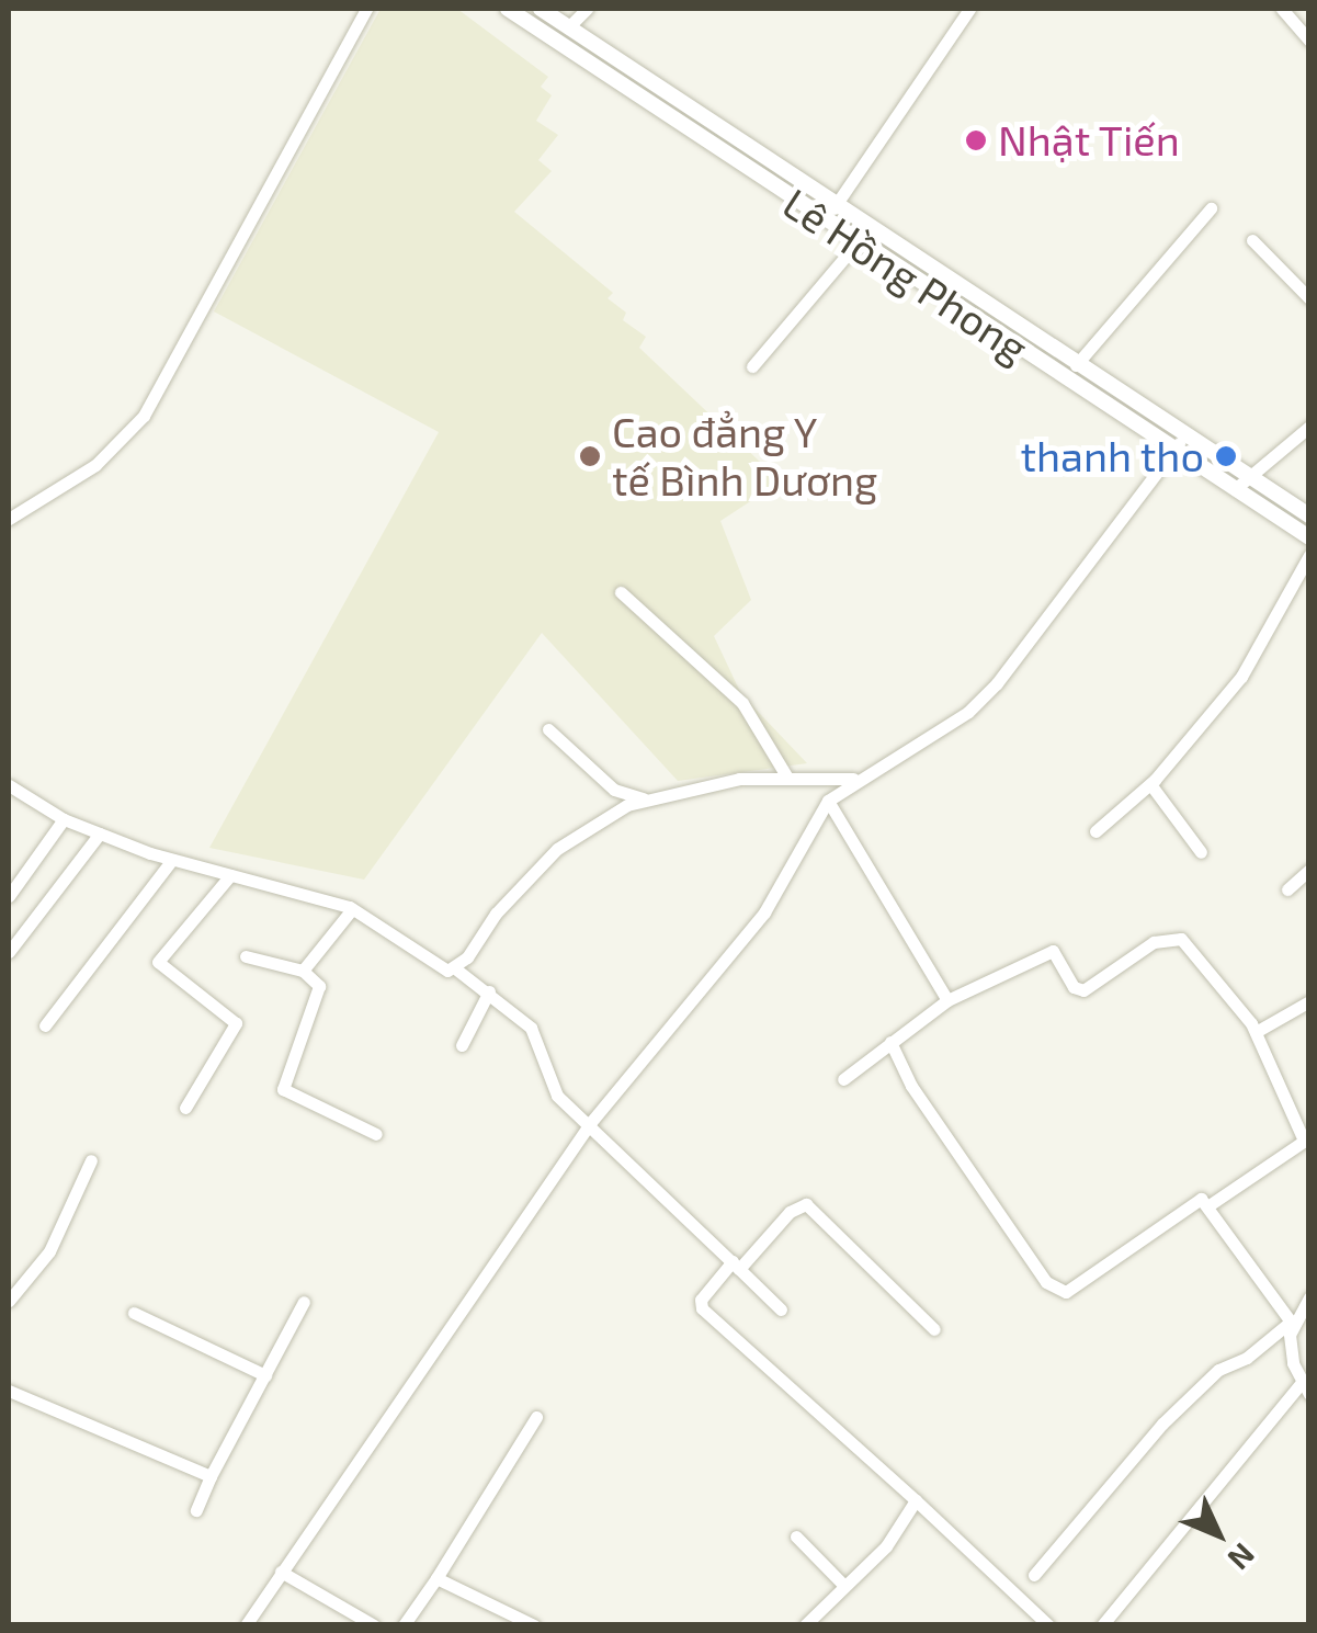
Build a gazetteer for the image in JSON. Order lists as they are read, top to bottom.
{
  "streets": {
    "street": ["Lê Hồng Phong"]
  },
  "places": ["Nhật Tiến", "Cao đẳng Y tế Bình Dương", "thanh tho"],
  "north": "bottom right"
}
